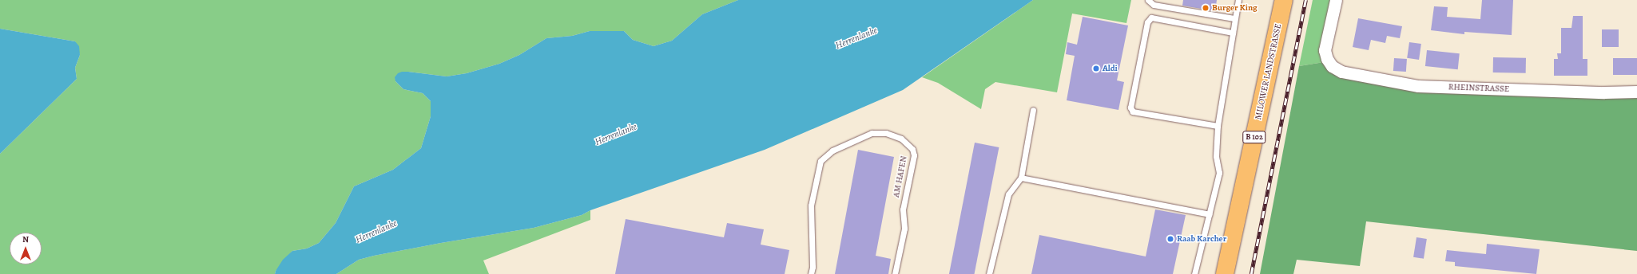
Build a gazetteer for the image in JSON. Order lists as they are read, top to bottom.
{
  "streets": {
    "main road": ["MILOWER LANDSTRASSE", "B 102"],
    "street": ["RHEINSTRASSE"],
    "lane": ["AM HAFEN"]
  },
  "water": ["Herrenlanke"],
  "places": ["Burger King", "Aldi", "Raab Karcher"],
  "north": "top"
}
